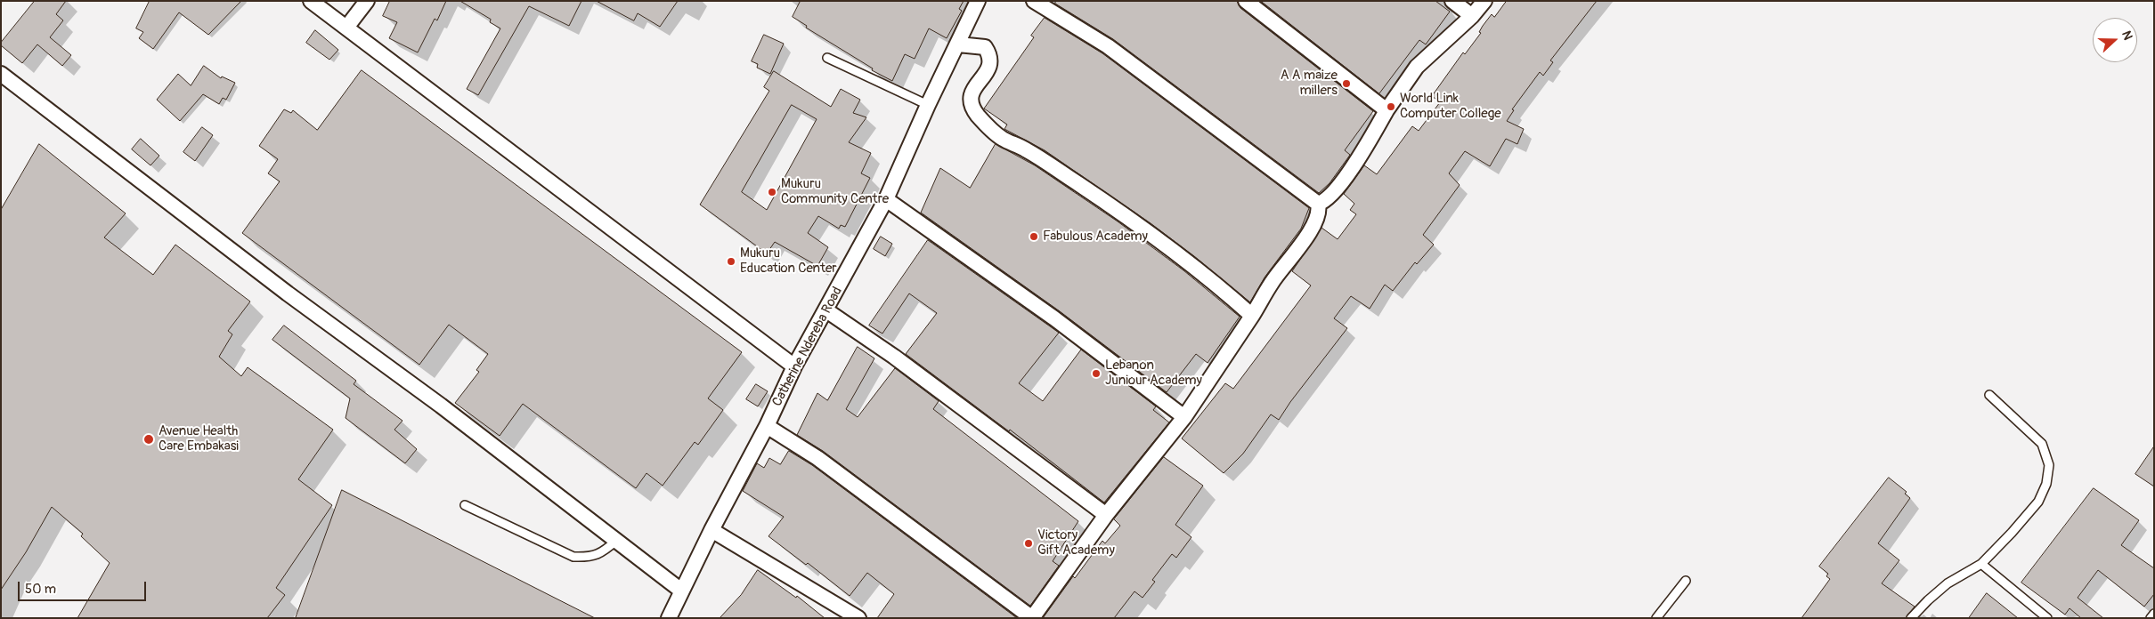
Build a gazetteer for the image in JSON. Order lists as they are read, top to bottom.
{
  "streets": {
    "street": ["Catherine Ndereba Road"]
  },
  "places": [
    "A A maize millers",
    "World Link Computer College",
    "Mukuru Community Centre",
    "Fabulous Academy",
    "Mukuru Education Center",
    "Lebanon Juniour Academy",
    "Avenue Health Care Embakasi",
    "Victory Gift Academy"
  ],
  "scale_bar": "50 m",
  "north": "right"
}
